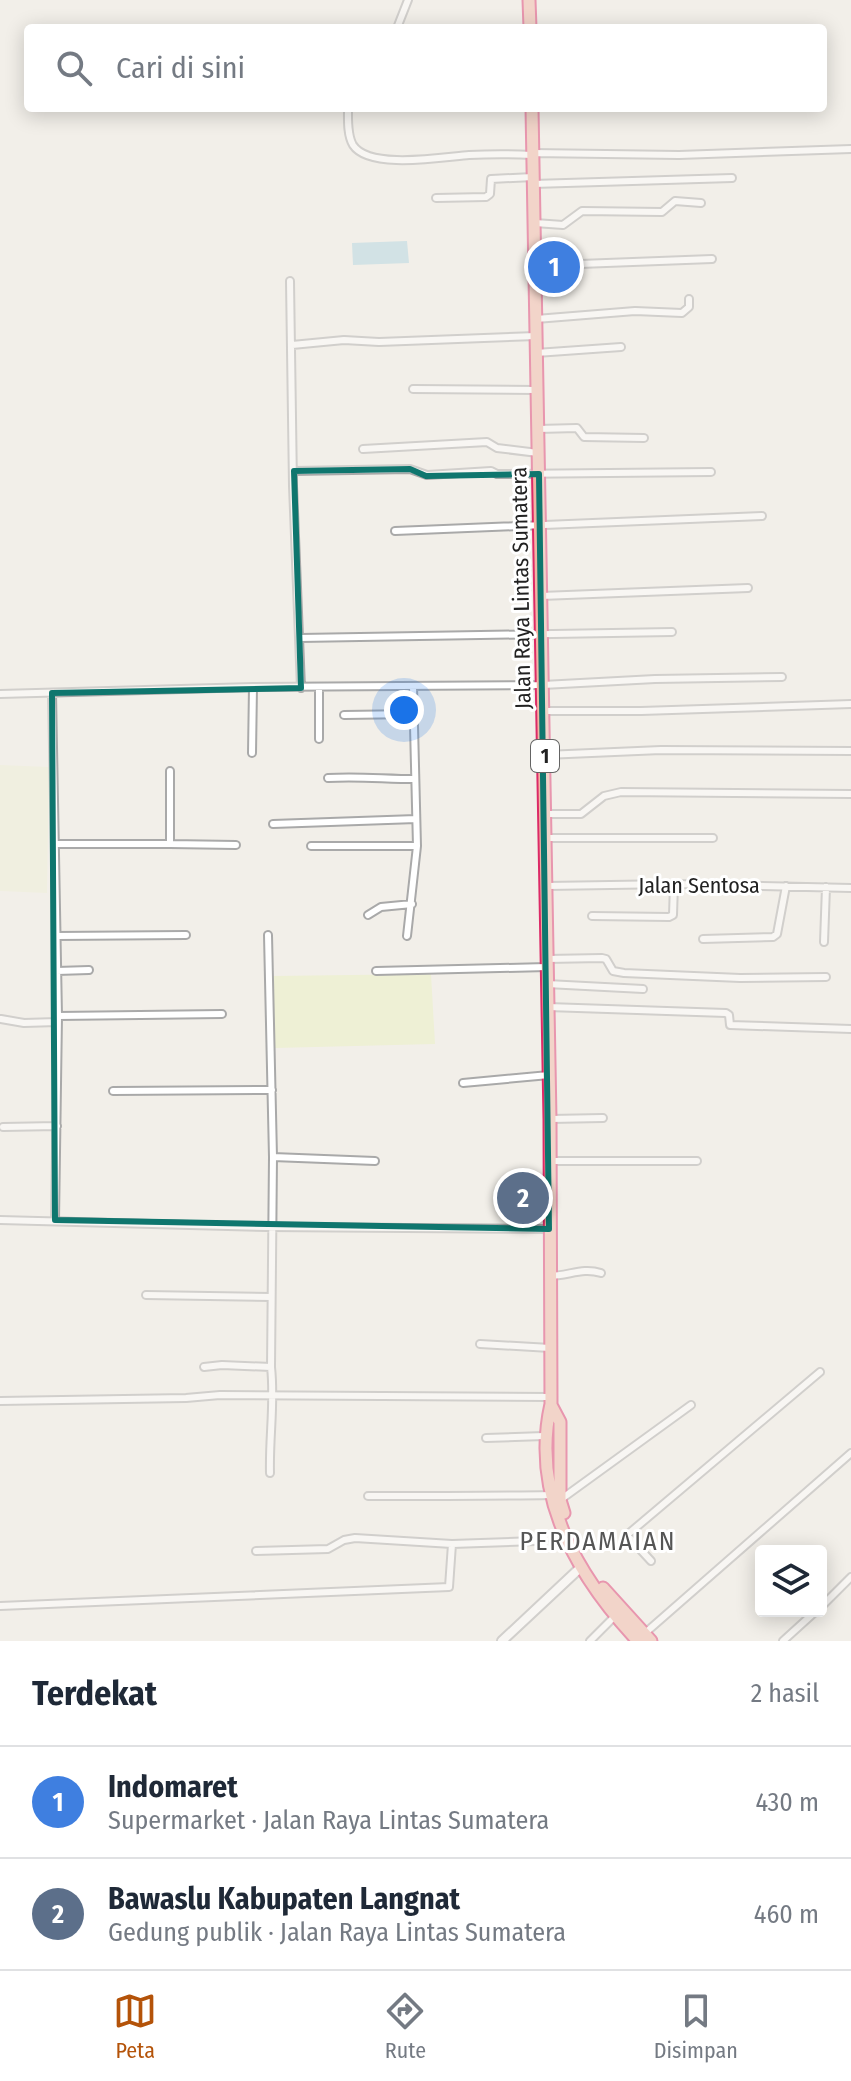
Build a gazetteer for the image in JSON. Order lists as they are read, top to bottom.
{
  "streets": {
    "highway": ["Jalan Raya Lintas Sumatera", "1"],
    "street": ["Jalan Sentosa"]
  },
  "crossings": [
    ["Jalan Raya Lintas Sumatera", "Jalan Sentosa"]
  ],
  "districts": ["PERDAMAIAN"],
  "page": {
    "search": "Cari di sini",
    "pins": ["1", "2"],
    "heading": ["Terdekat", "2 hasil"],
    "list": [
      {
        "mark": "1",
        "name": "Indomaret",
        "note": "Supermarket · Jalan Raya Lintas Sumatera",
        "value": "430 m"
      },
      {
        "mark": "2",
        "name": "Bawaslu Kabupaten Langnat",
        "note": "Gedung publik · Jalan Raya Lintas Sumatera",
        "value": "460 m"
      }
    ],
    "nav": ["Peta", "Rute", "Disimpan"]
  }
}
